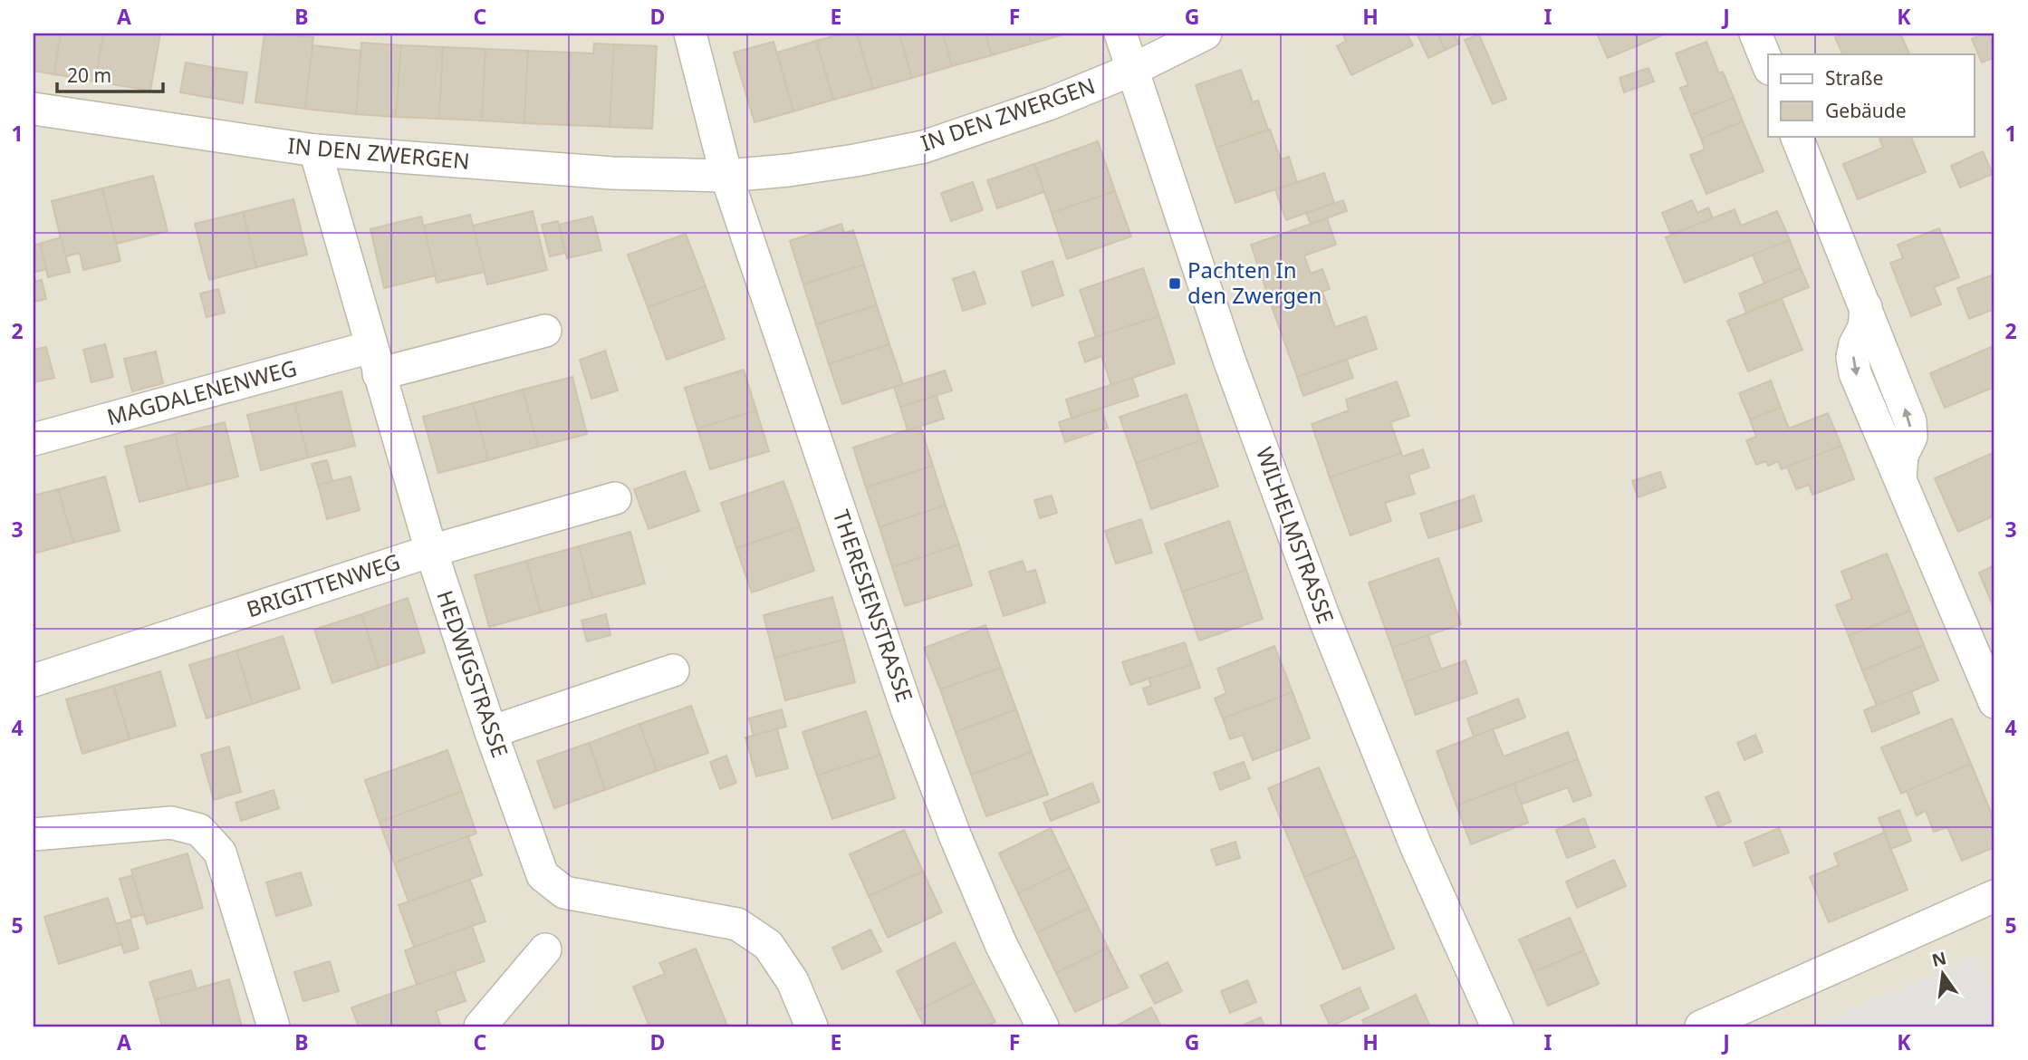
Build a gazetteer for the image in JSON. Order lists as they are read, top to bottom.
{
  "streets": {
    "street": [
      "IN DEN ZWERGEN",
      "MAGDALENENWEG",
      "WILHELMSTRASSE",
      "BRIGITTENWEG",
      "THERESIENSTRASSE",
      "HEDWIGSTRASSE"
    ]
  },
  "crossings": [
    ["IN DEN ZWERGEN", "WILHELMSTRASSE"],
    ["IN DEN ZWERGEN", "THERESIENSTRASSE"],
    ["IN DEN ZWERGEN", "HEDWIGSTRASSE"],
    ["MAGDALENENWEG", "HEDWIGSTRASSE"],
    ["BRIGITTENWEG", "HEDWIGSTRASSE"]
  ],
  "places": {
    "transit": ["Pachten In den Zwergen"]
  },
  "legend": ["Straße", "Gebäude"],
  "scale_bar": "20 m",
  "north": "top",
  "grid": {
    "columns": [
      "A",
      "B",
      "C",
      "D",
      "E",
      "F",
      "G",
      "H",
      "I",
      "J",
      "K"
    ],
    "rows": [
      "1",
      "2",
      "3",
      "4",
      "5"
    ]
  }
}
